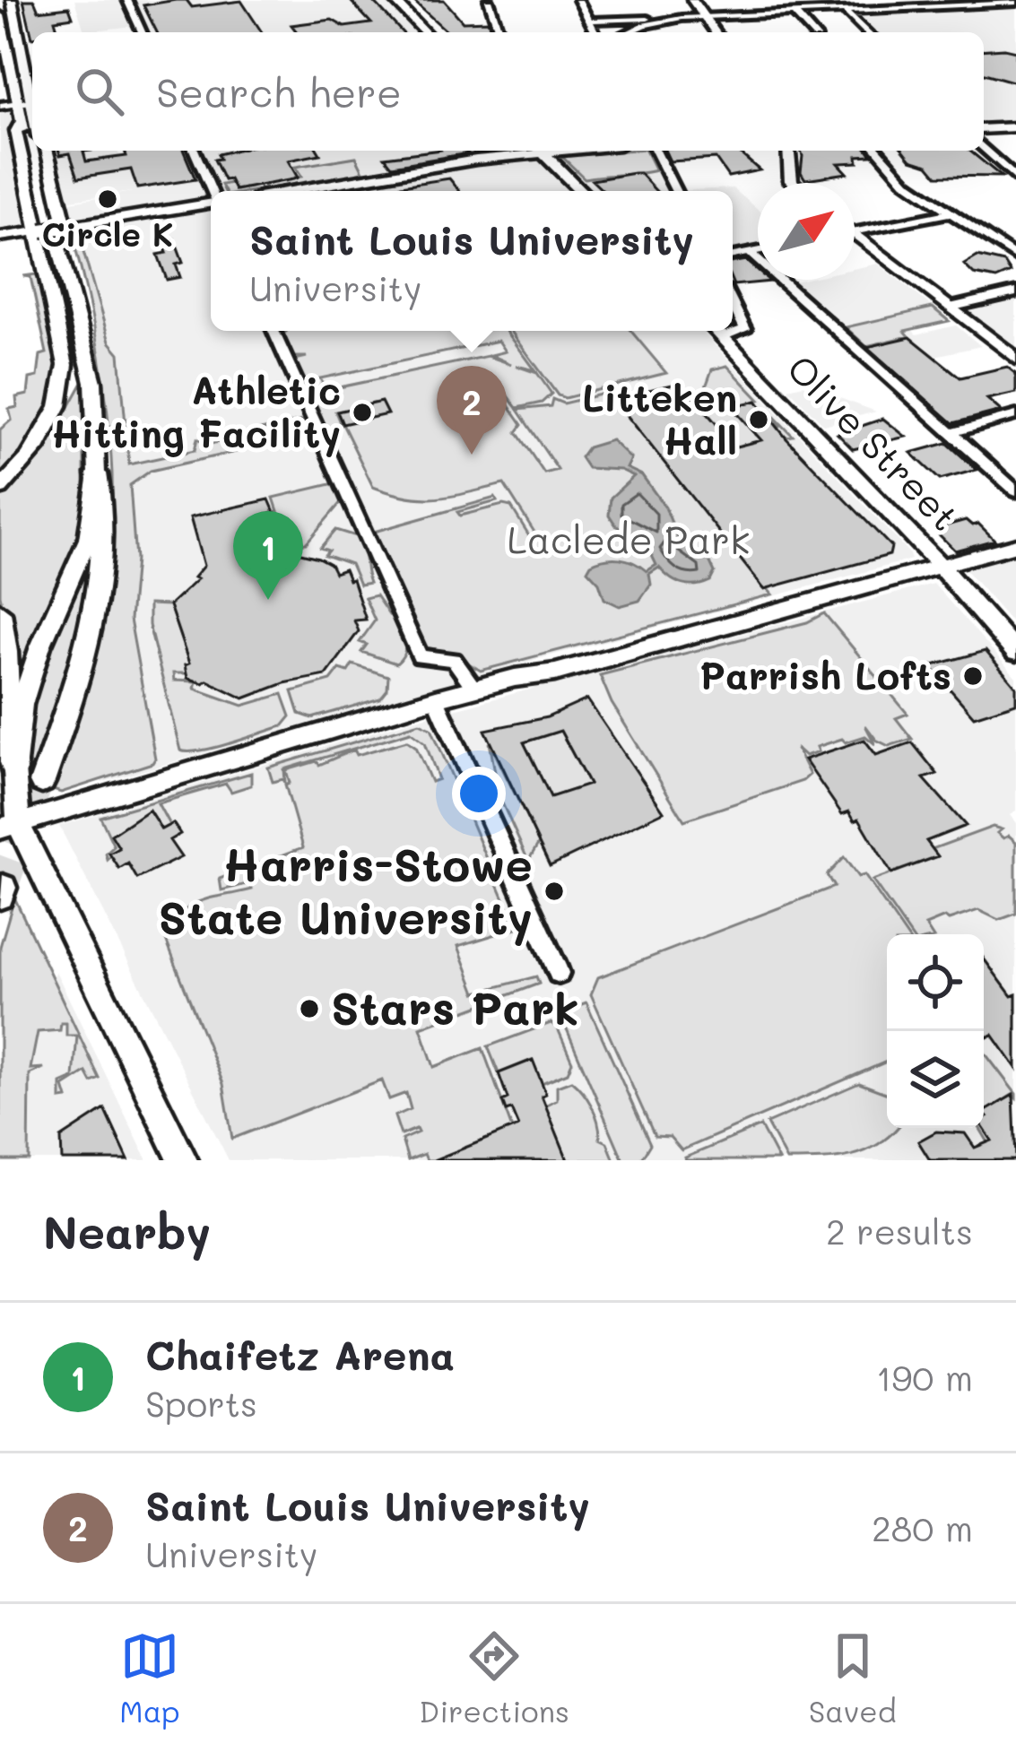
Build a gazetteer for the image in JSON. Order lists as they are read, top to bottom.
{
  "streets": {
    "main road": ["Olive Street"]
  },
  "parks": ["Laclede Park"],
  "places": [
    "Circle K",
    "Athletic Hitting Facility",
    "Litteken Hall",
    "Parrish Lofts",
    "Harris-Stowe State University",
    "Stars Park"
  ],
  "north": "top right",
  "page": {
    "search": "Search here",
    "popup": ["Saint Louis University", "University"],
    "pins": ["2", "1"],
    "heading": ["Nearby", "2 results"],
    "list": [
      {
        "mark": "1",
        "name": "Chaifetz Arena",
        "note": "Sports",
        "value": "190 m"
      },
      {
        "mark": "2",
        "name": "Saint Louis University",
        "note": "University",
        "value": "280 m"
      }
    ],
    "nav": ["Map", "Directions", "Saved"]
  }
}
